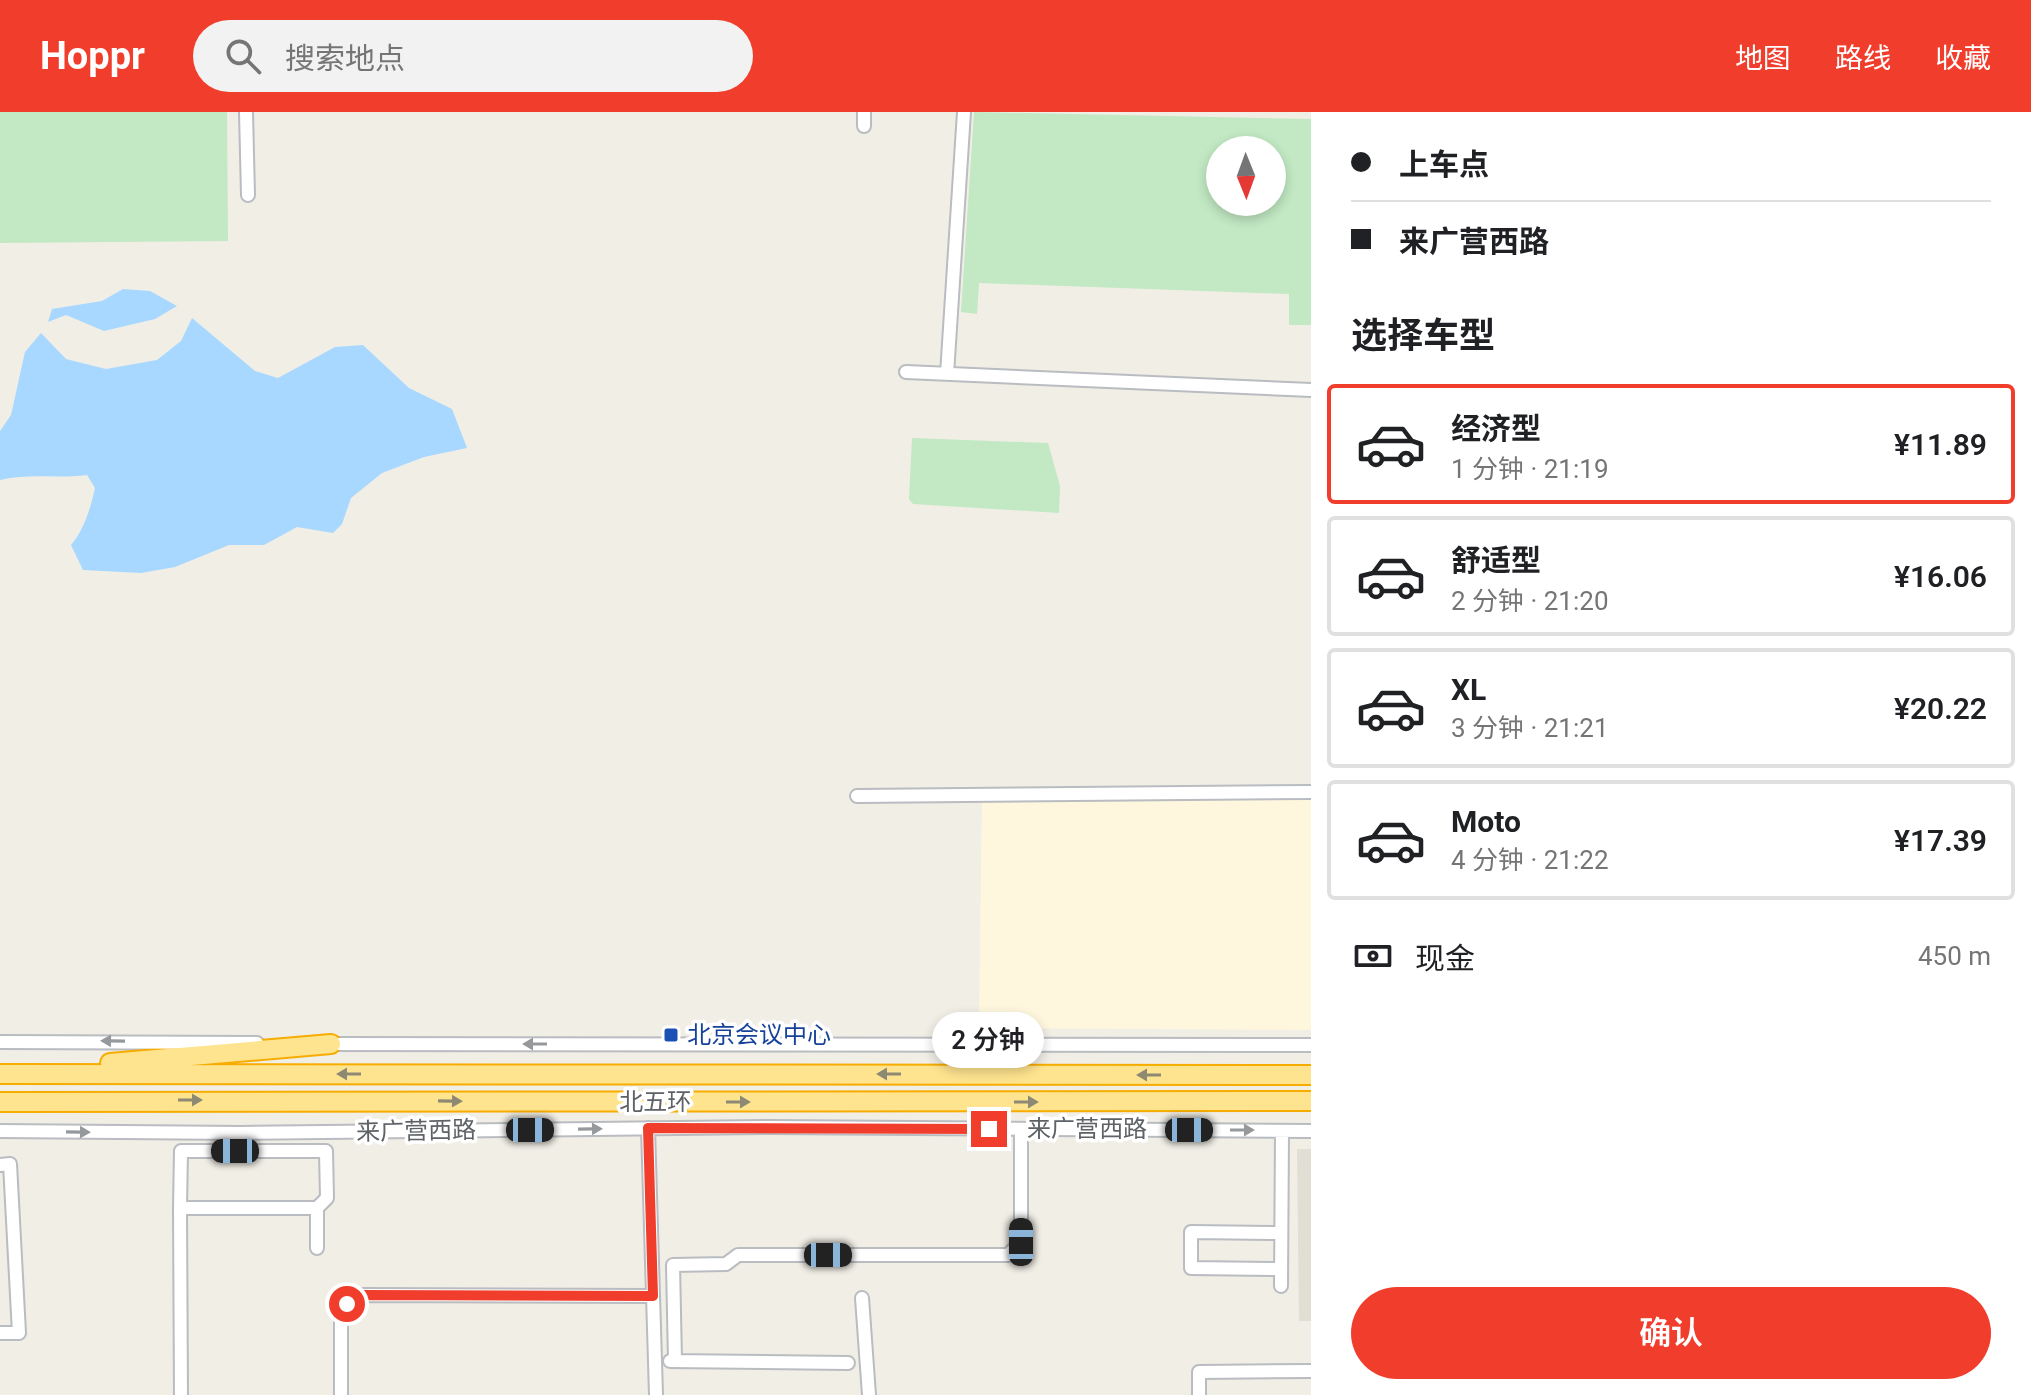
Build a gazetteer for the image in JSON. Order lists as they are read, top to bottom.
{
  "streets": {
    "highway": ["北五环"],
    "street": ["来广营西路"]
  },
  "places": {
    "transit": ["北京会议中心"]
  },
  "north": "bottom",
  "page": {
    "header": "Hoppr",
    "search": "搜索地点",
    "nav": ["地图", "路线", "收藏"],
    "banner": ["上车点", "来广营西路"],
    "heading": "选择车型",
    "list": [
      {
        "name": "经济型",
        "note": "1 分钟 · 21:19",
        "value": "¥11.89"
      },
      {
        "name": "舒适型",
        "note": "2 分钟 · 21:20",
        "value": "¥16.06"
      },
      {
        "name": "XL",
        "note": "3 分钟 · 21:21",
        "value": "¥20.22"
      },
      {
        "name": "Moto",
        "note": "4 分钟 · 21:22",
        "value": "¥17.39"
      }
    ],
    "pay": ["现金", "450 m"],
    "bubble": "2 分钟",
    "buttons": "确认"
  }
}
